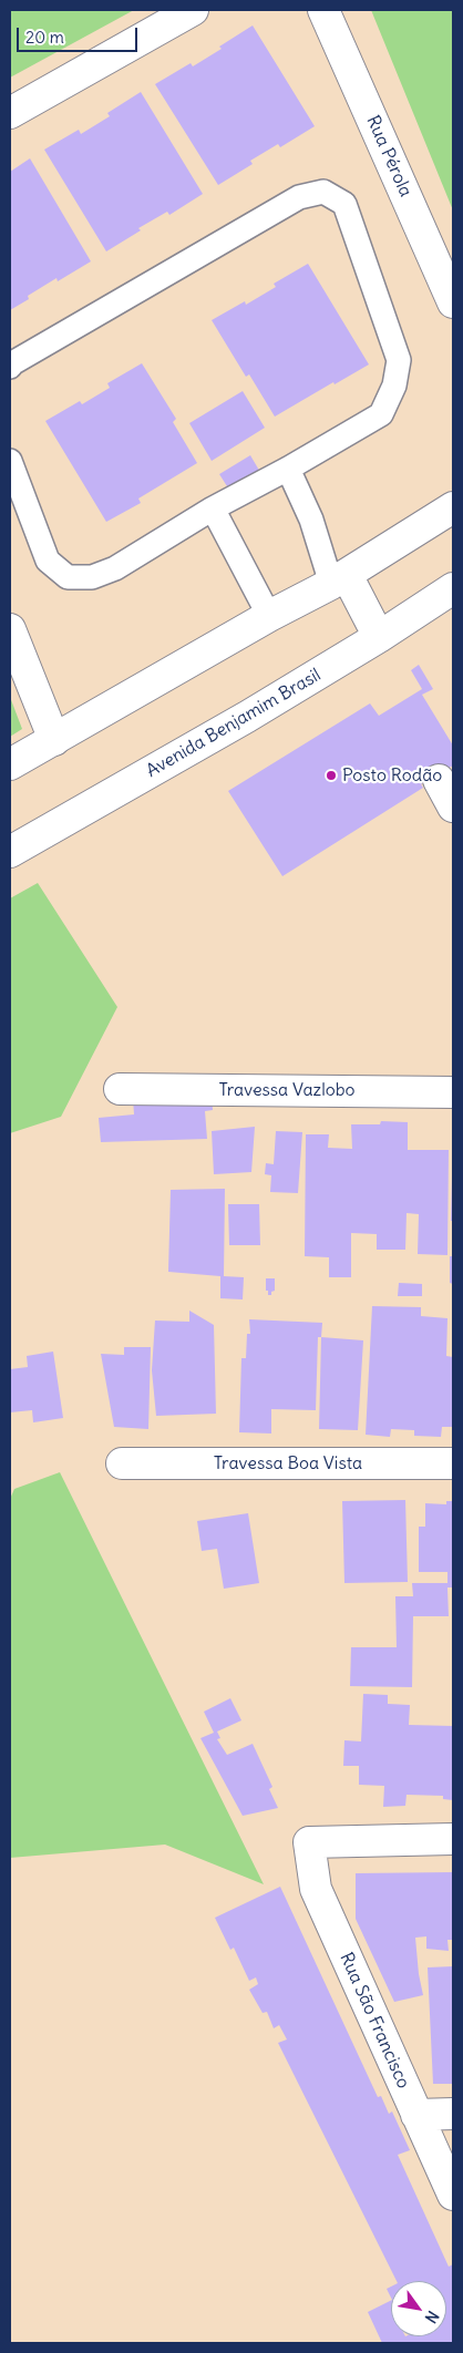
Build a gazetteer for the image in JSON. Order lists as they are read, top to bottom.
{
  "streets": {
    "street": [
      "Rua Pérola",
      "Avenida Benjamim Brasil",
      "Travessa Vazlobo",
      "Travessa Boa Vista",
      "Rua São Francisco"
    ]
  },
  "places": ["Posto Rodão"],
  "scale_bar": "20 m",
  "north": "bottom right"
}
